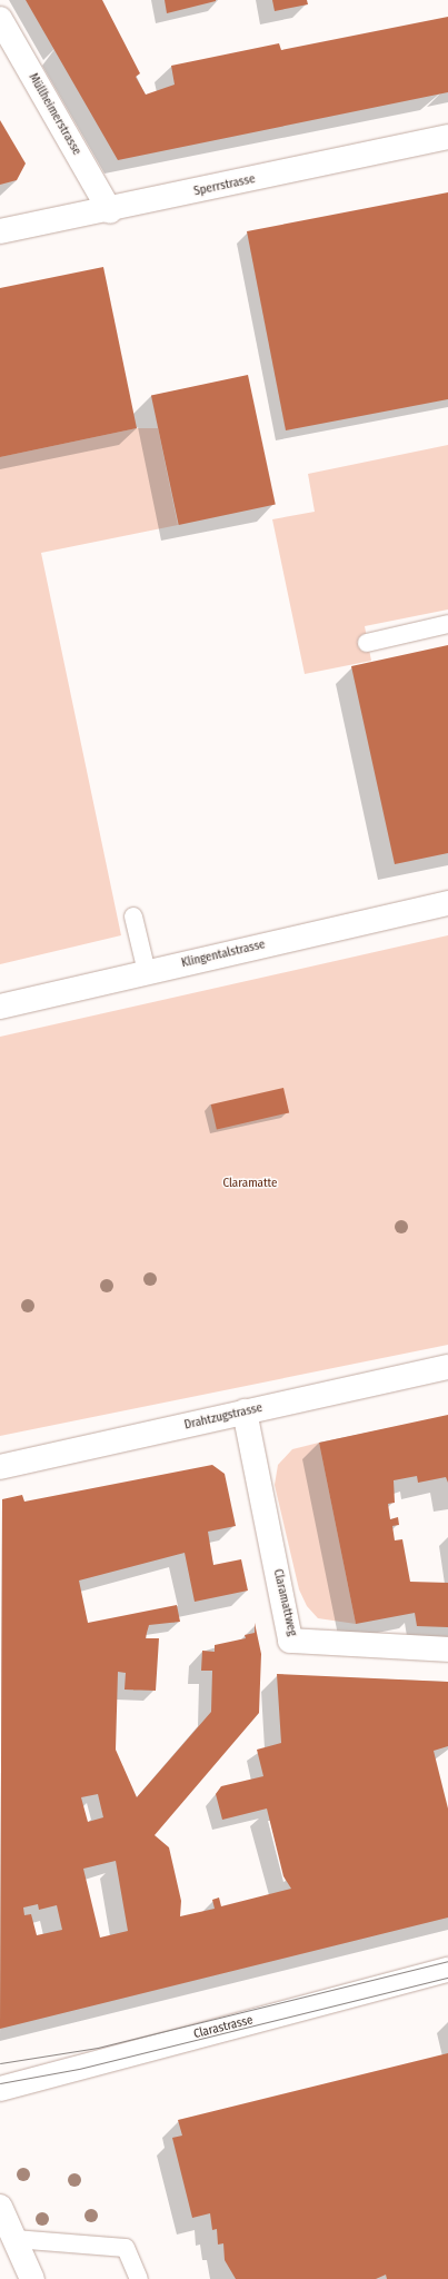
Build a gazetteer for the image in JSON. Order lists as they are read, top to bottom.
{
  "streets": {
    "street": [
      "Müllheimerstrasse",
      "Sperrstrasse",
      "Klingentalstrasse",
      "Drahtzugstrasse",
      "Claramattweg",
      "Clarastrasse"
    ]
  },
  "crossings": [
    ["Müllheimerstrasse", "Sperrstrasse"],
    ["Drahtzugstrasse", "Claramattweg"]
  ],
  "parks": ["Claramatte"]
}
